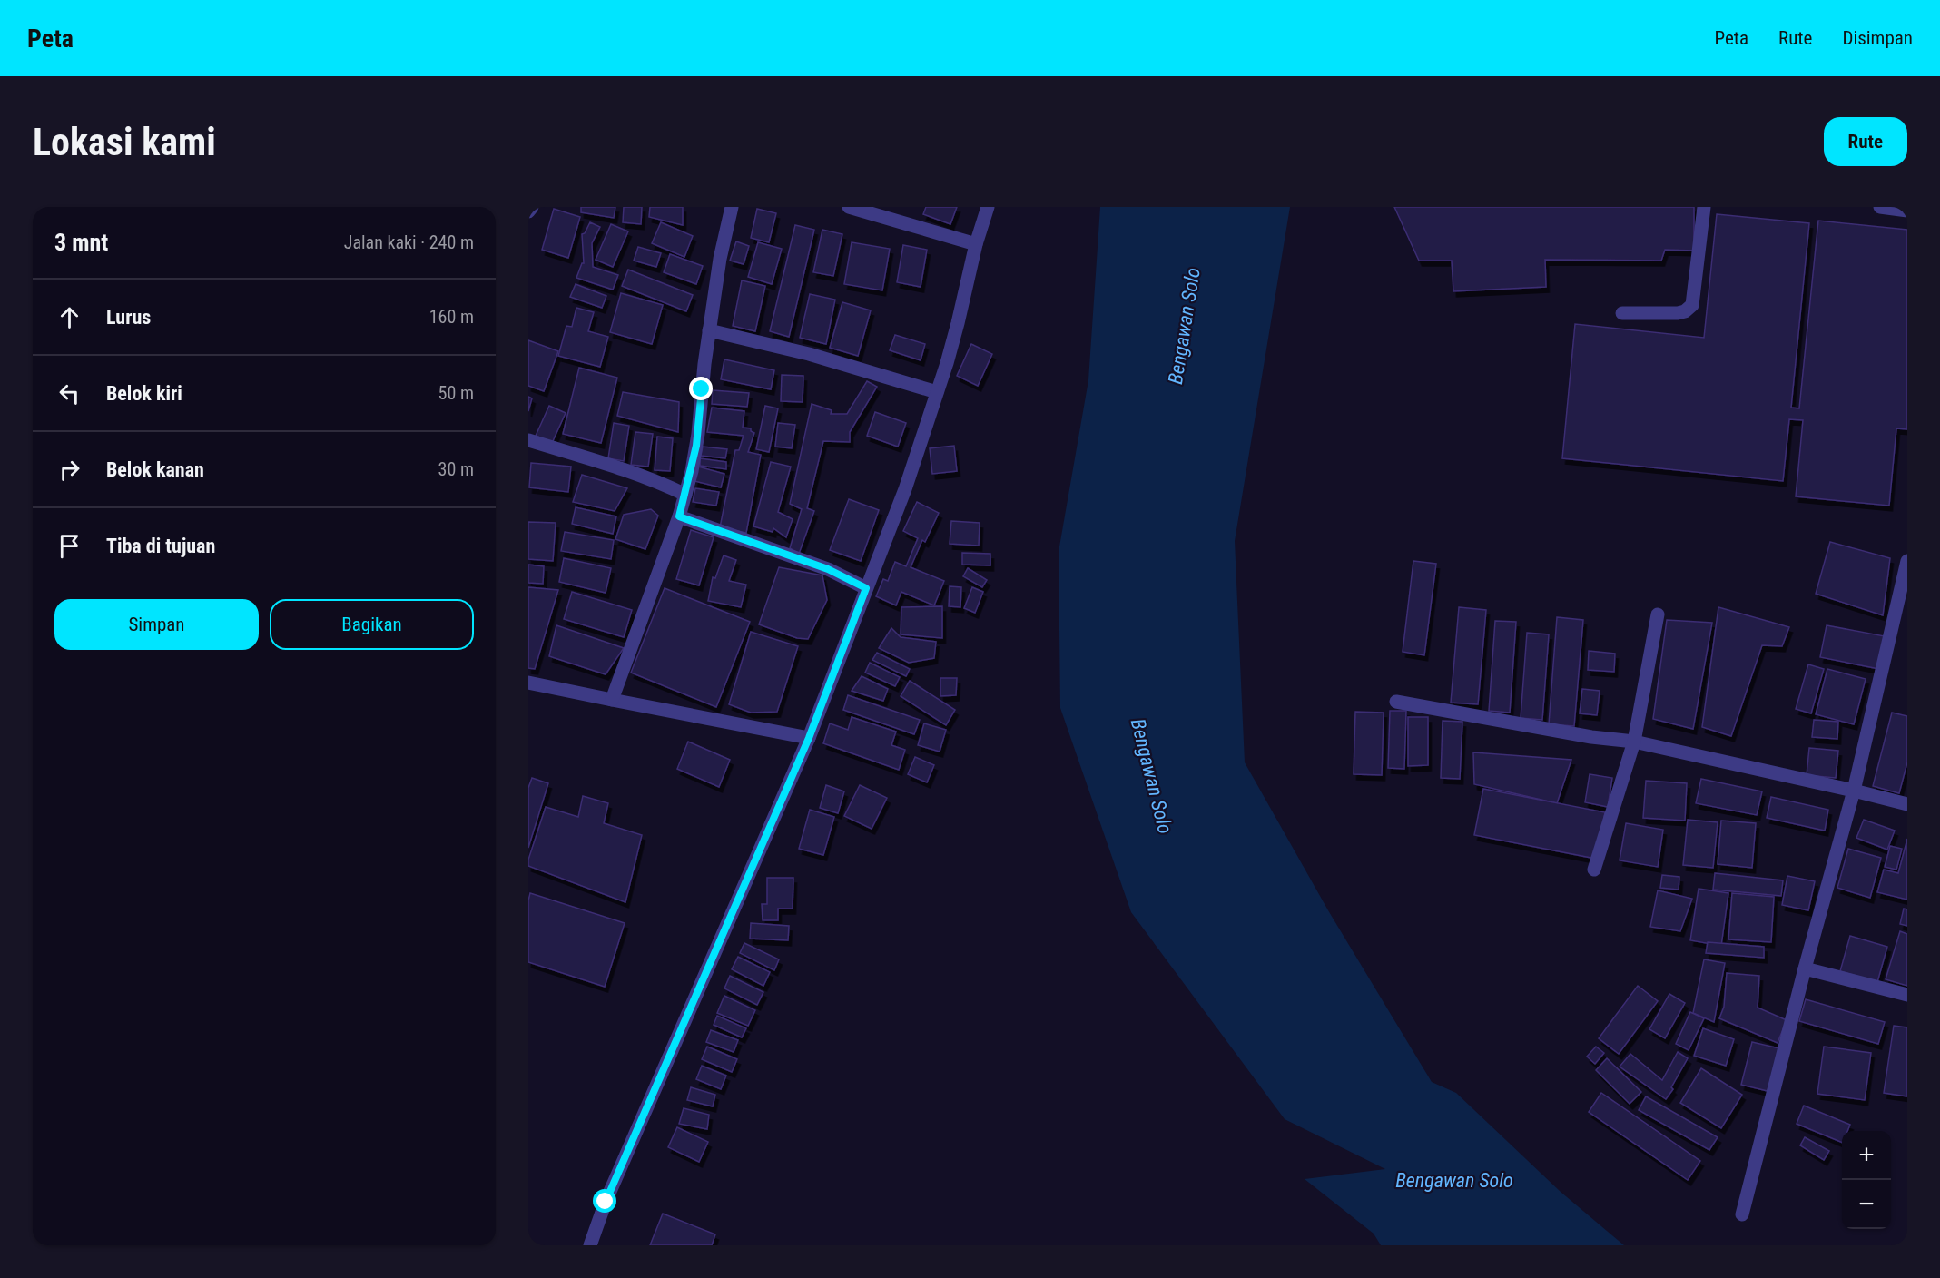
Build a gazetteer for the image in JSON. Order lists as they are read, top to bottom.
{
  "water": ["Bengawan Solo"],
  "page": {
    "header": "Peta",
    "nav": ["Peta", "Rute", "Disimpan"],
    "buttons": [
      "Rute",
      ["Simpan", "Bagikan"]
    ],
    "title": "Lokasi kami",
    "heading": ["3 mnt", "Jalan kaki · 240 m"],
    "list": [
      ["Lurus", "160 m"],
      ["Belok kiri", "50 m"],
      ["Belok kanan", "30 m"],
      "Tiba di tujuan"
    ],
    "map_buttons": ["+", "−"]
  }
}
